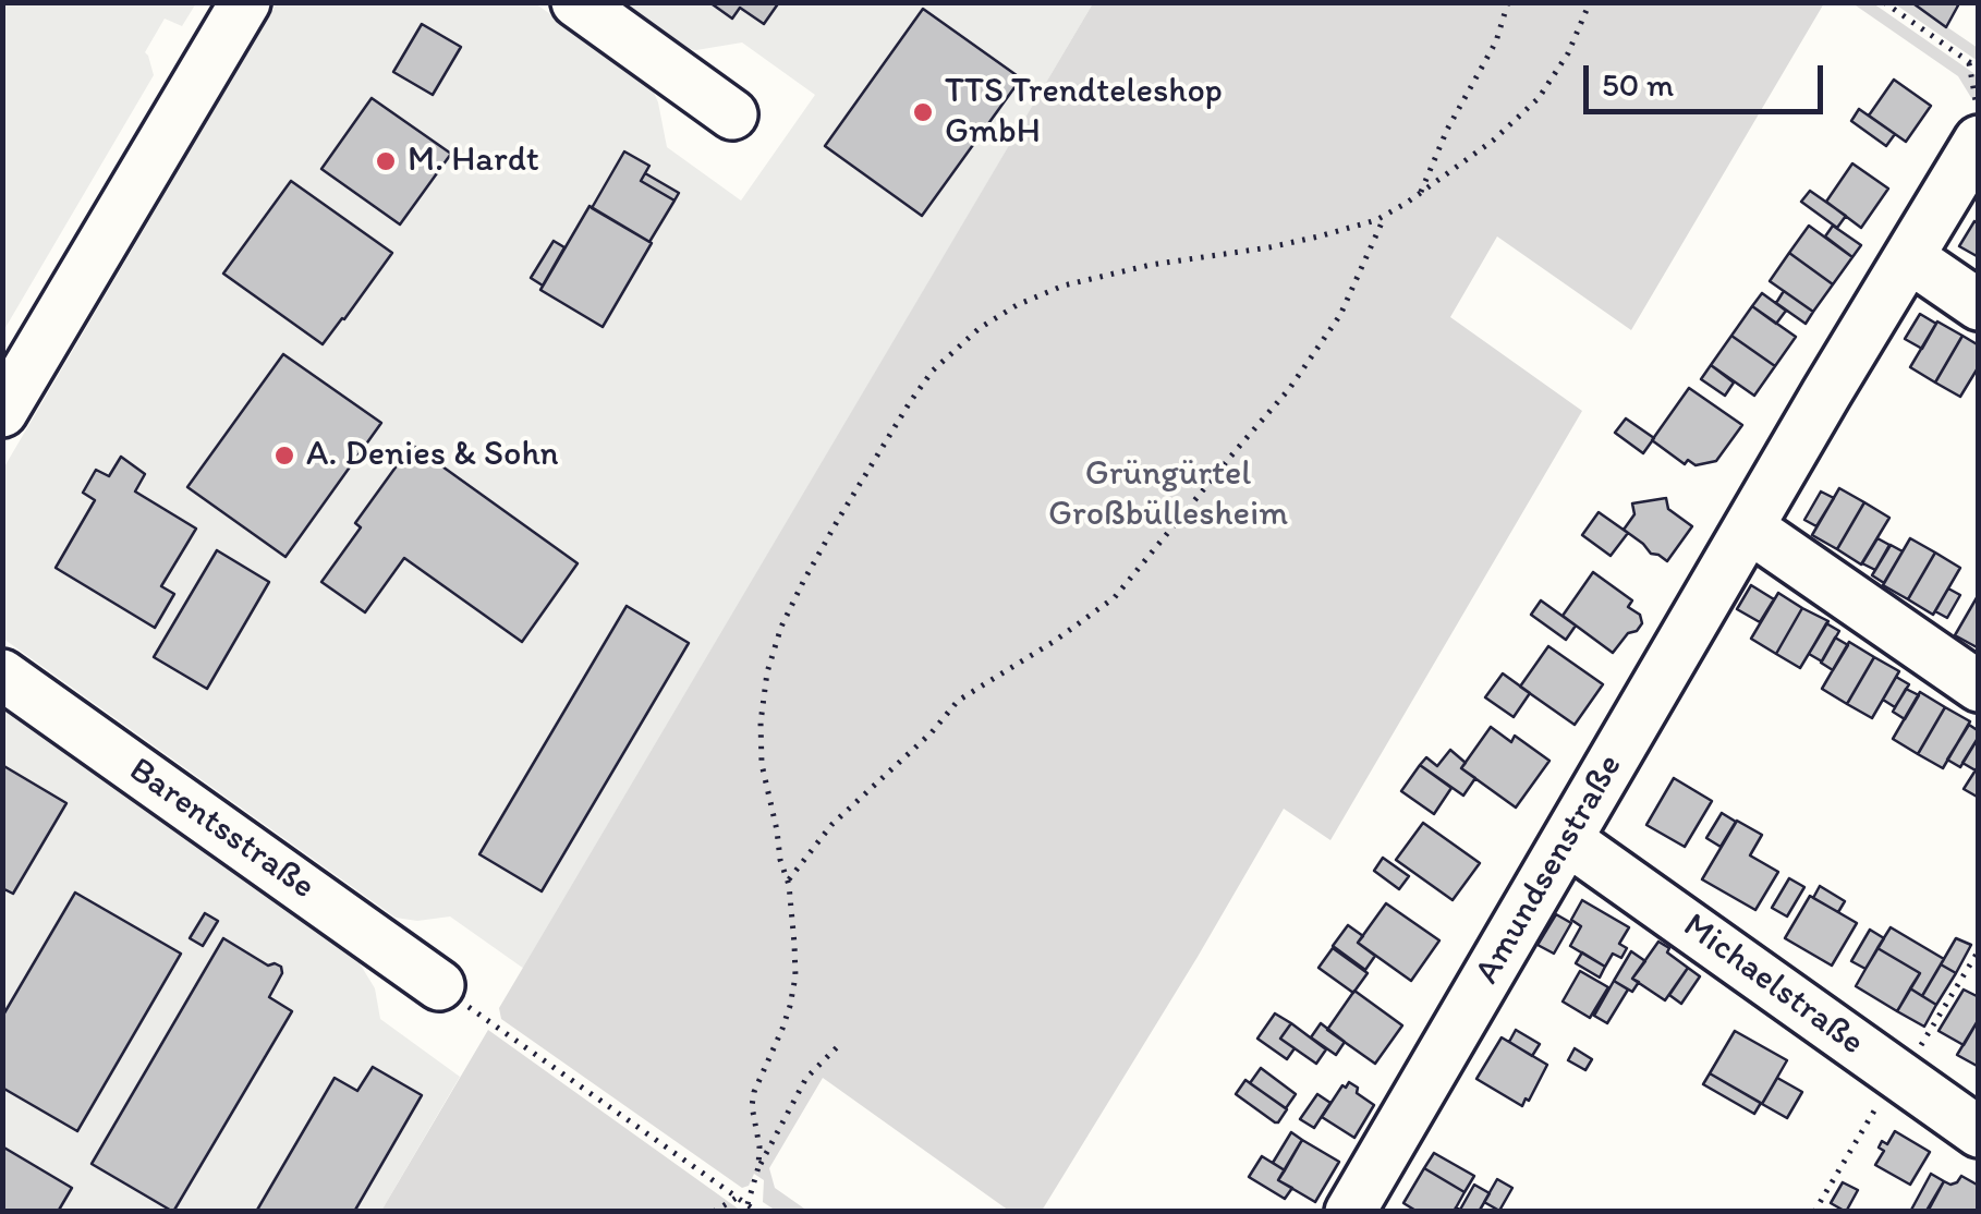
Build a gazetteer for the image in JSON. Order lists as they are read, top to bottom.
{
  "streets": {
    "street": ["Barentsstraße", "Amundsenstraße", "Michaelstraße"]
  },
  "crossings": [
    ["Amundsenstraße", "Michaelstraße"]
  ],
  "parks": ["Grüngürtel Großbüllesheim"],
  "places": ["TTS Trendteleshop GmbH", "M. Hardt", "A. Denies & Sohn"],
  "scale_bar": "50 m"
}
